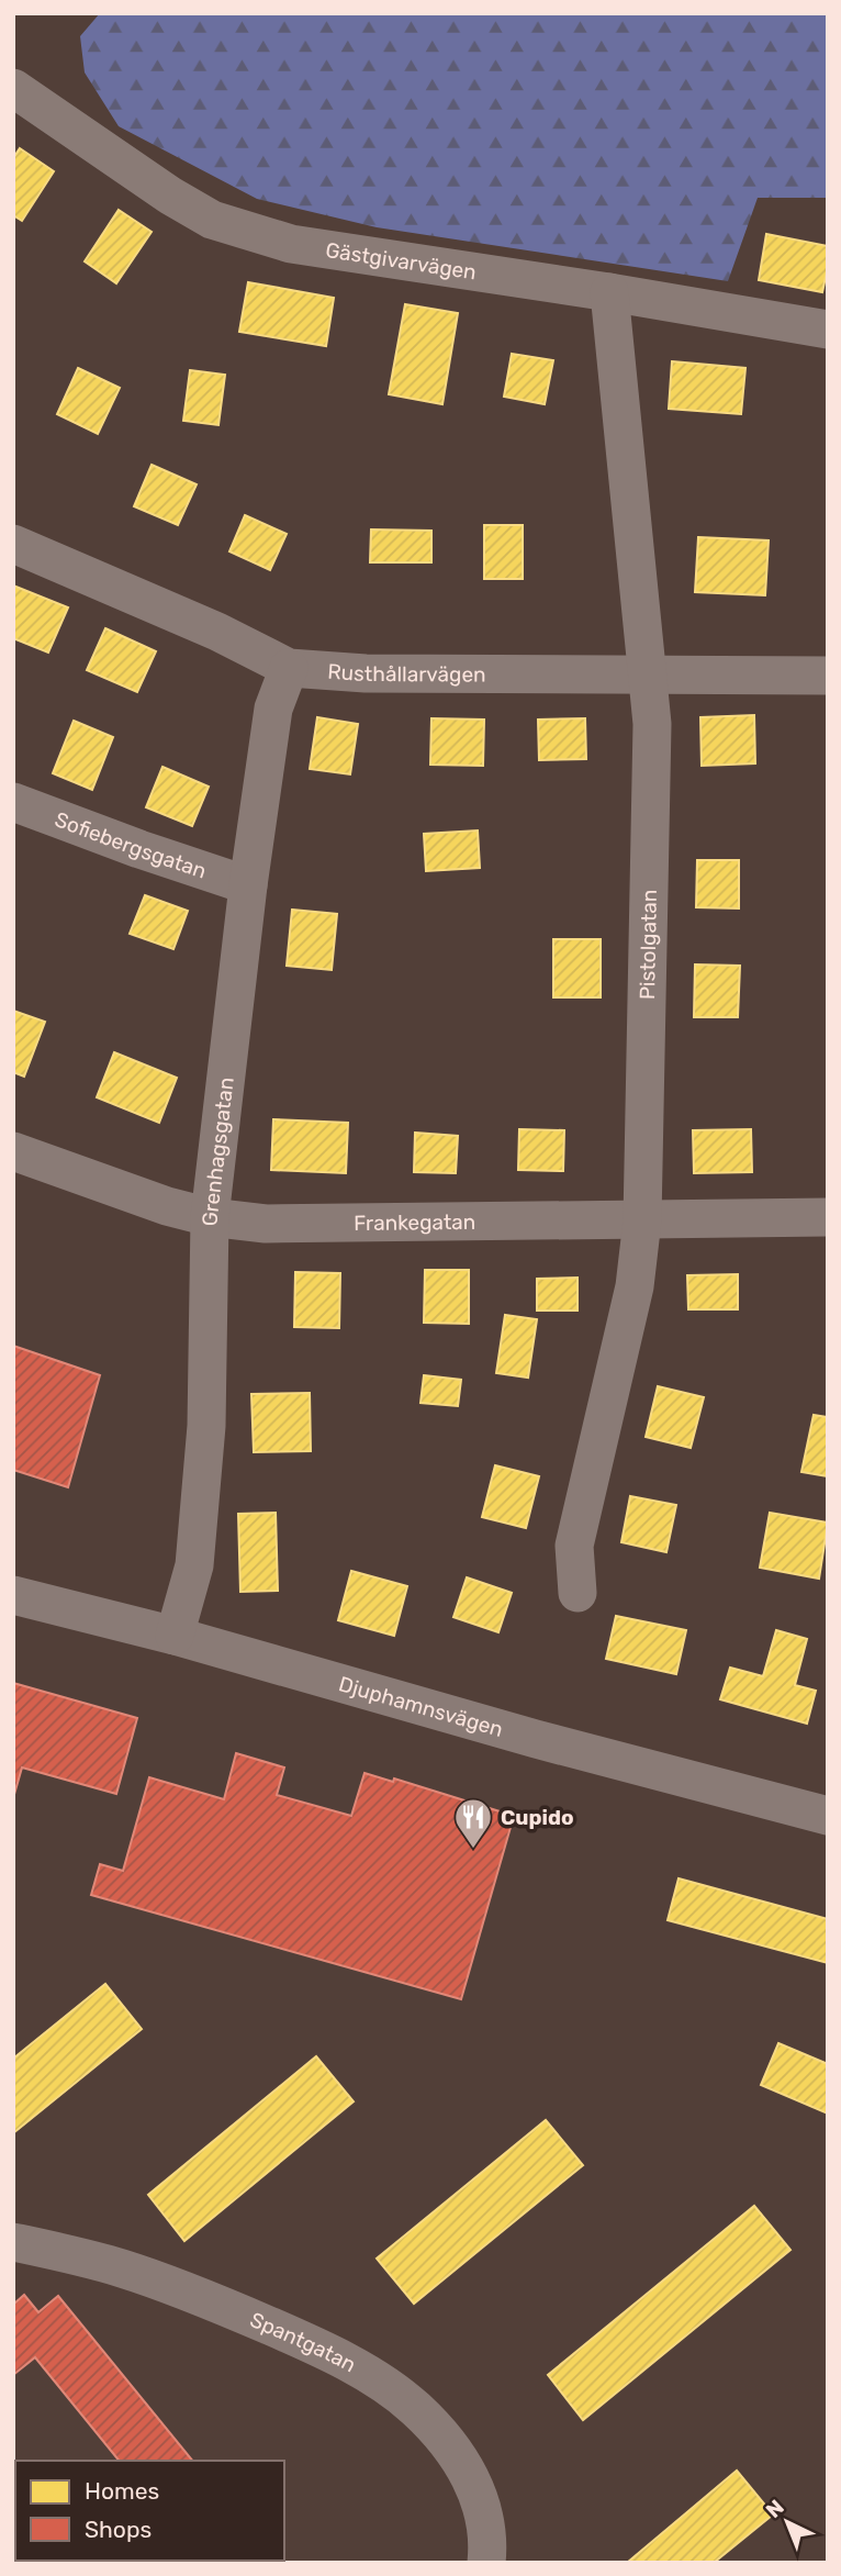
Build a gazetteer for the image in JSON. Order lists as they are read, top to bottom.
{
  "streets": {
    "street": [
      "Gästgivarvägen",
      "Rusthållarvägen",
      "Sofiebergsgatan",
      "Pistolgatan",
      "Grenhagsgatan",
      "Frankegatan",
      "Djuphamnsvägen",
      "Spantgatan"
    ]
  },
  "crossings": [
    ["Gästgivarvägen", "Pistolgatan"],
    ["Rusthållarvägen", "Pistolgatan"],
    ["Rusthållarvägen", "Grenhagsgatan"],
    ["Sofiebergsgatan", "Grenhagsgatan"],
    ["Pistolgatan", "Frankegatan"],
    ["Grenhagsgatan", "Frankegatan"],
    ["Grenhagsgatan", "Djuphamnsvägen"]
  ],
  "places": {
    "restaurant": ["Cupido"]
  },
  "legend": ["Homes", "Shops"],
  "north": "top left"
}
